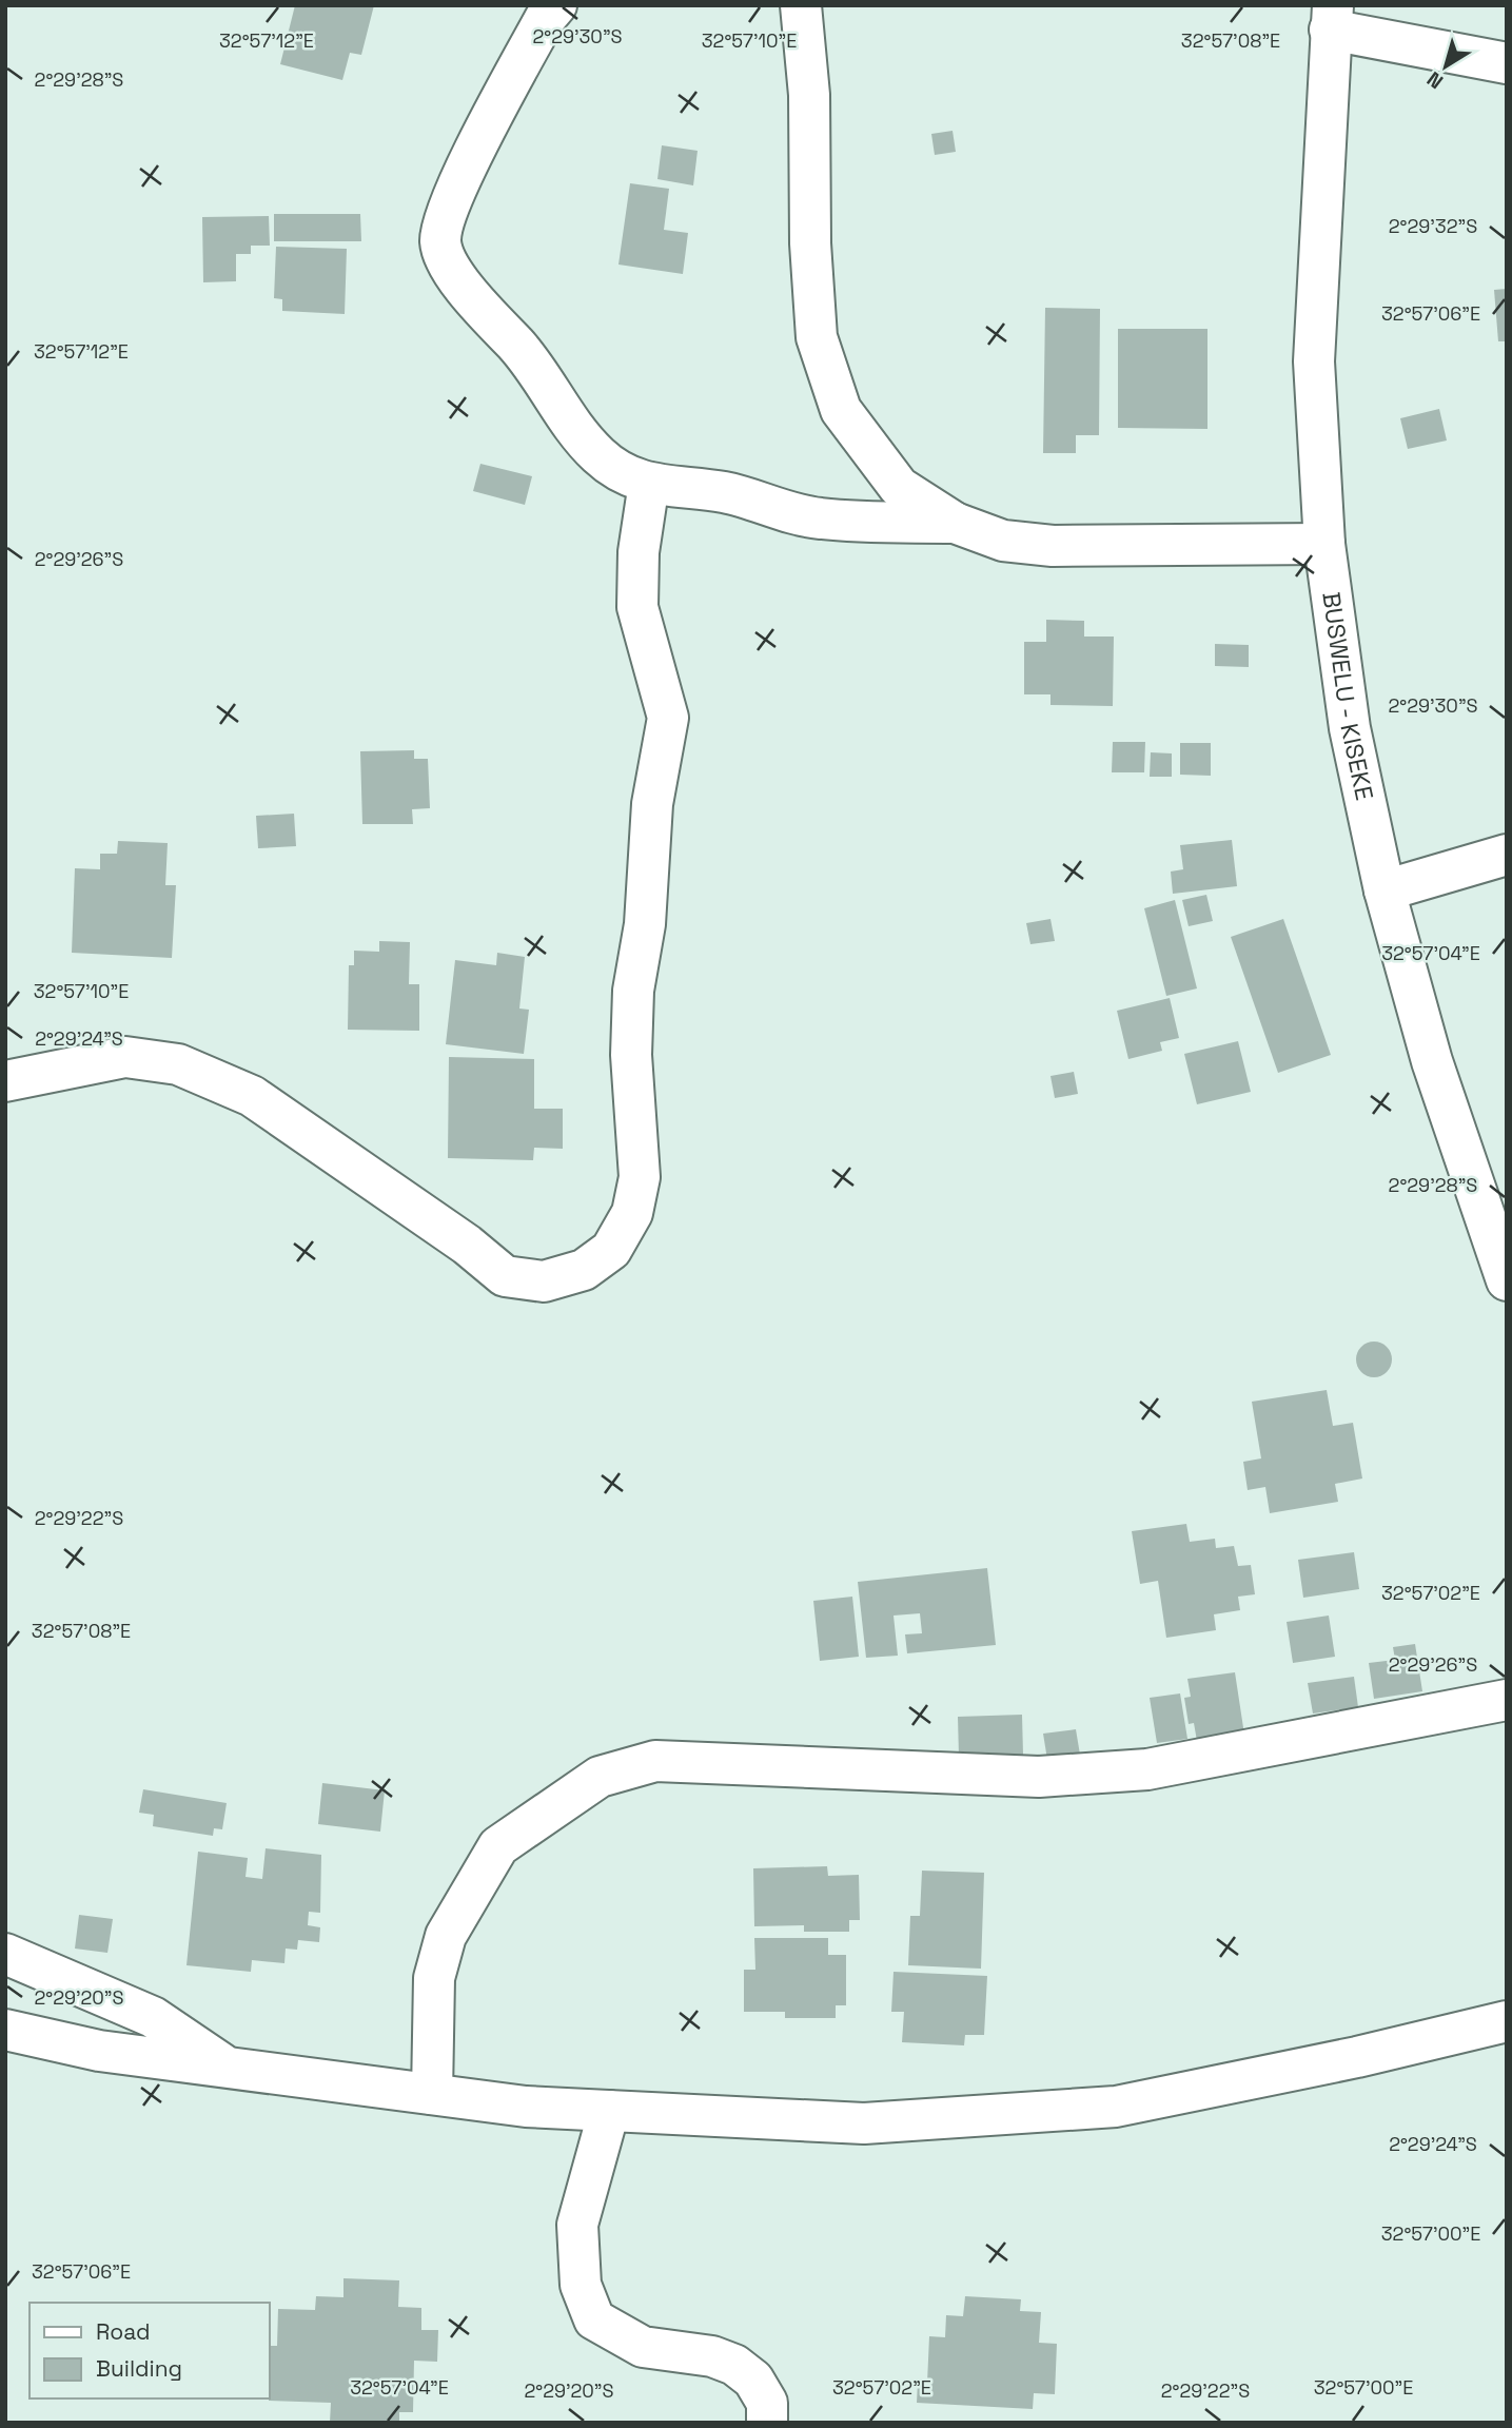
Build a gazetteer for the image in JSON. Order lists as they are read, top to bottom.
{
  "streets": {
    "street": ["BUSWELU - KISEKE"]
  },
  "legend": ["Road", "Building"],
  "north": "bottom left",
  "coordinates": [
    "2°29'30\"S",
    "32°57'12\"E",
    "32°57'10\"E",
    "32°57'08\"E",
    "2°29'28\"S",
    "2°29'32\"S",
    "32°57'06\"E",
    "2°29'26\"S",
    "32°57'04\"E",
    "2°29'24\"S",
    "2°29'22\"S",
    "32°57'02\"E",
    "2°29'20\"S",
    "32°57'00\"E"
  ]
}
